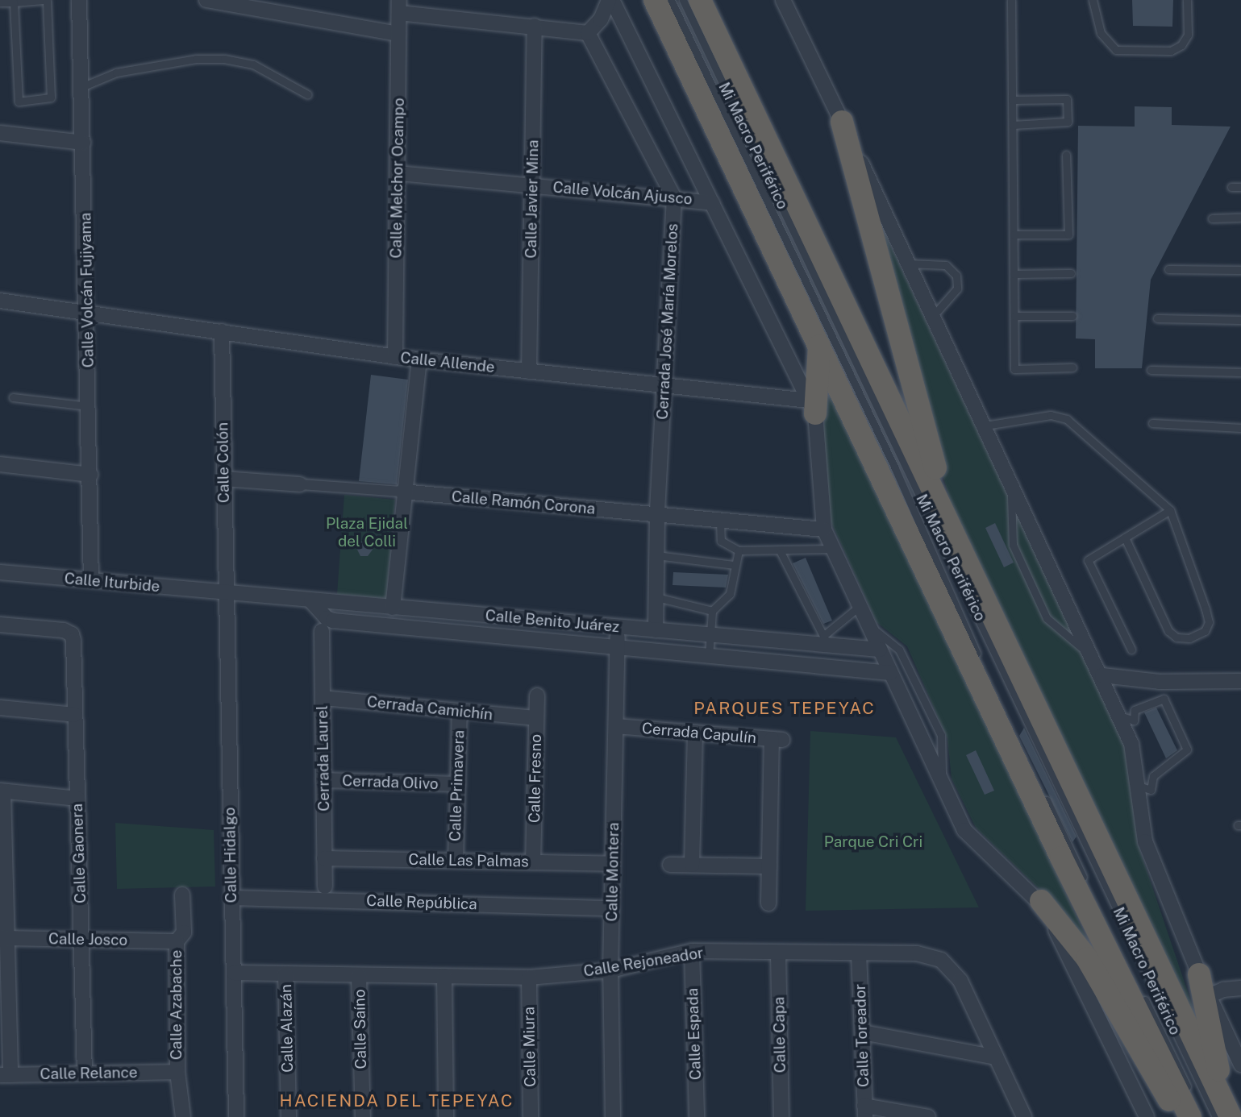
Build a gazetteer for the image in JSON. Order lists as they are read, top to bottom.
{
  "streets": {
    "street": [
      "Calle Melchor Ocampo",
      "Calle Volcán Ajusco",
      "Calle Javier Mina",
      "Calle Volcán Fujiyama",
      "Cerrada José María Morelos",
      "Calle Allende",
      "Calle Colón",
      "Calle Ramón Corona",
      "Calle Iturbide",
      "Calle Benito Juárez",
      "Cerrada Camichín",
      "Cerrada Capulín",
      "Cerrada Laurel",
      "Calle Fresno",
      "Cerrada Olivo",
      "Calle Primavera",
      "Calle Gaonera",
      "Calle Hidalgo",
      "Calle Las Palmas",
      "Calle Montera",
      "Calle República",
      "Calle Josco",
      "Calle Rejoneador",
      "Calle Azabache",
      "Calle Alazán",
      "Calle Saíno",
      "Calle Espada",
      "Calle Capa",
      "Calle Toreador",
      "Calle Miura",
      "Calle Relance"
    ],
    "lane": ["Mi Macro Periférico"]
  },
  "crossings": [
    ["Calle Melchor Ocampo", "Calle Volcán Ajusco"],
    ["Calle Melchor Ocampo", "Calle Allende"],
    ["Calle Volcán Ajusco", "Calle Javier Mina"],
    ["Calle Volcán Ajusco", "Cerrada José María Morelos"],
    ["Calle Javier Mina", "Calle Allende"],
    ["Calle Volcán Fujiyama", "Calle Allende"],
    ["Calle Volcán Fujiyama", "Calle Iturbide"],
    ["Cerrada José María Morelos", "Calle Allende"],
    ["Cerrada José María Morelos", "Calle Ramón Corona"],
    ["Cerrada José María Morelos", "Calle Benito Juárez"],
    ["Calle Allende", "Calle Colón"],
    ["Calle Colón", "Calle Ramón Corona"],
    ["Calle Colón", "Calle Iturbide"],
    ["Calle Colón", "Calle Benito Juárez"],
    ["Calle Colón", "Calle Hidalgo"],
    ["Calle Iturbide", "Calle Benito Juárez"],
    ["Calle Iturbide", "Calle Hidalgo"],
    ["Calle Benito Juárez", "Calle Hidalgo"],
    ["Calle Benito Juárez", "Calle Montera"],
    ["Cerrada Camichín", "Cerrada Laurel"],
    ["Cerrada Camichín", "Calle Fresno"],
    ["Cerrada Camichín", "Calle Primavera"],
    ["Cerrada Capulín", "Calle Montera"],
    ["Cerrada Laurel", "Cerrada Olivo"],
    ["Cerrada Laurel", "Calle Las Palmas"],
    ["Calle Fresno", "Calle Las Palmas"],
    ["Cerrada Olivo", "Calle Primavera"],
    ["Calle Primavera", "Calle Las Palmas"],
    ["Calle Gaonera", "Calle Josco"],
    ["Calle Gaonera", "Calle Relance"],
    ["Calle Hidalgo", "Calle República"],
    ["Calle Hidalgo", "Calle Rejoneador"],
    ["Calle Las Palmas", "Calle Montera"],
    ["Calle Montera", "Calle República"],
    ["Calle Montera", "Calle Rejoneador"],
    ["Calle Josco", "Calle Azabache"],
    ["Calle Rejoneador", "Calle Alazán"],
    ["Calle Rejoneador", "Calle Saíno"],
    ["Calle Rejoneador", "Calle Espada"],
    ["Calle Rejoneador", "Calle Capa"],
    ["Calle Rejoneador", "Calle Toreador"],
    ["Calle Rejoneador", "Calle Miura"],
    ["Calle Azabache", "Calle Relance"]
  ],
  "districts": ["PARQUES TEPEYAC", "HACIENDA DEL TEPEYAC"],
  "parks": ["Plaza Ejidal del Colli", "Parque Cri Cri"]
}
